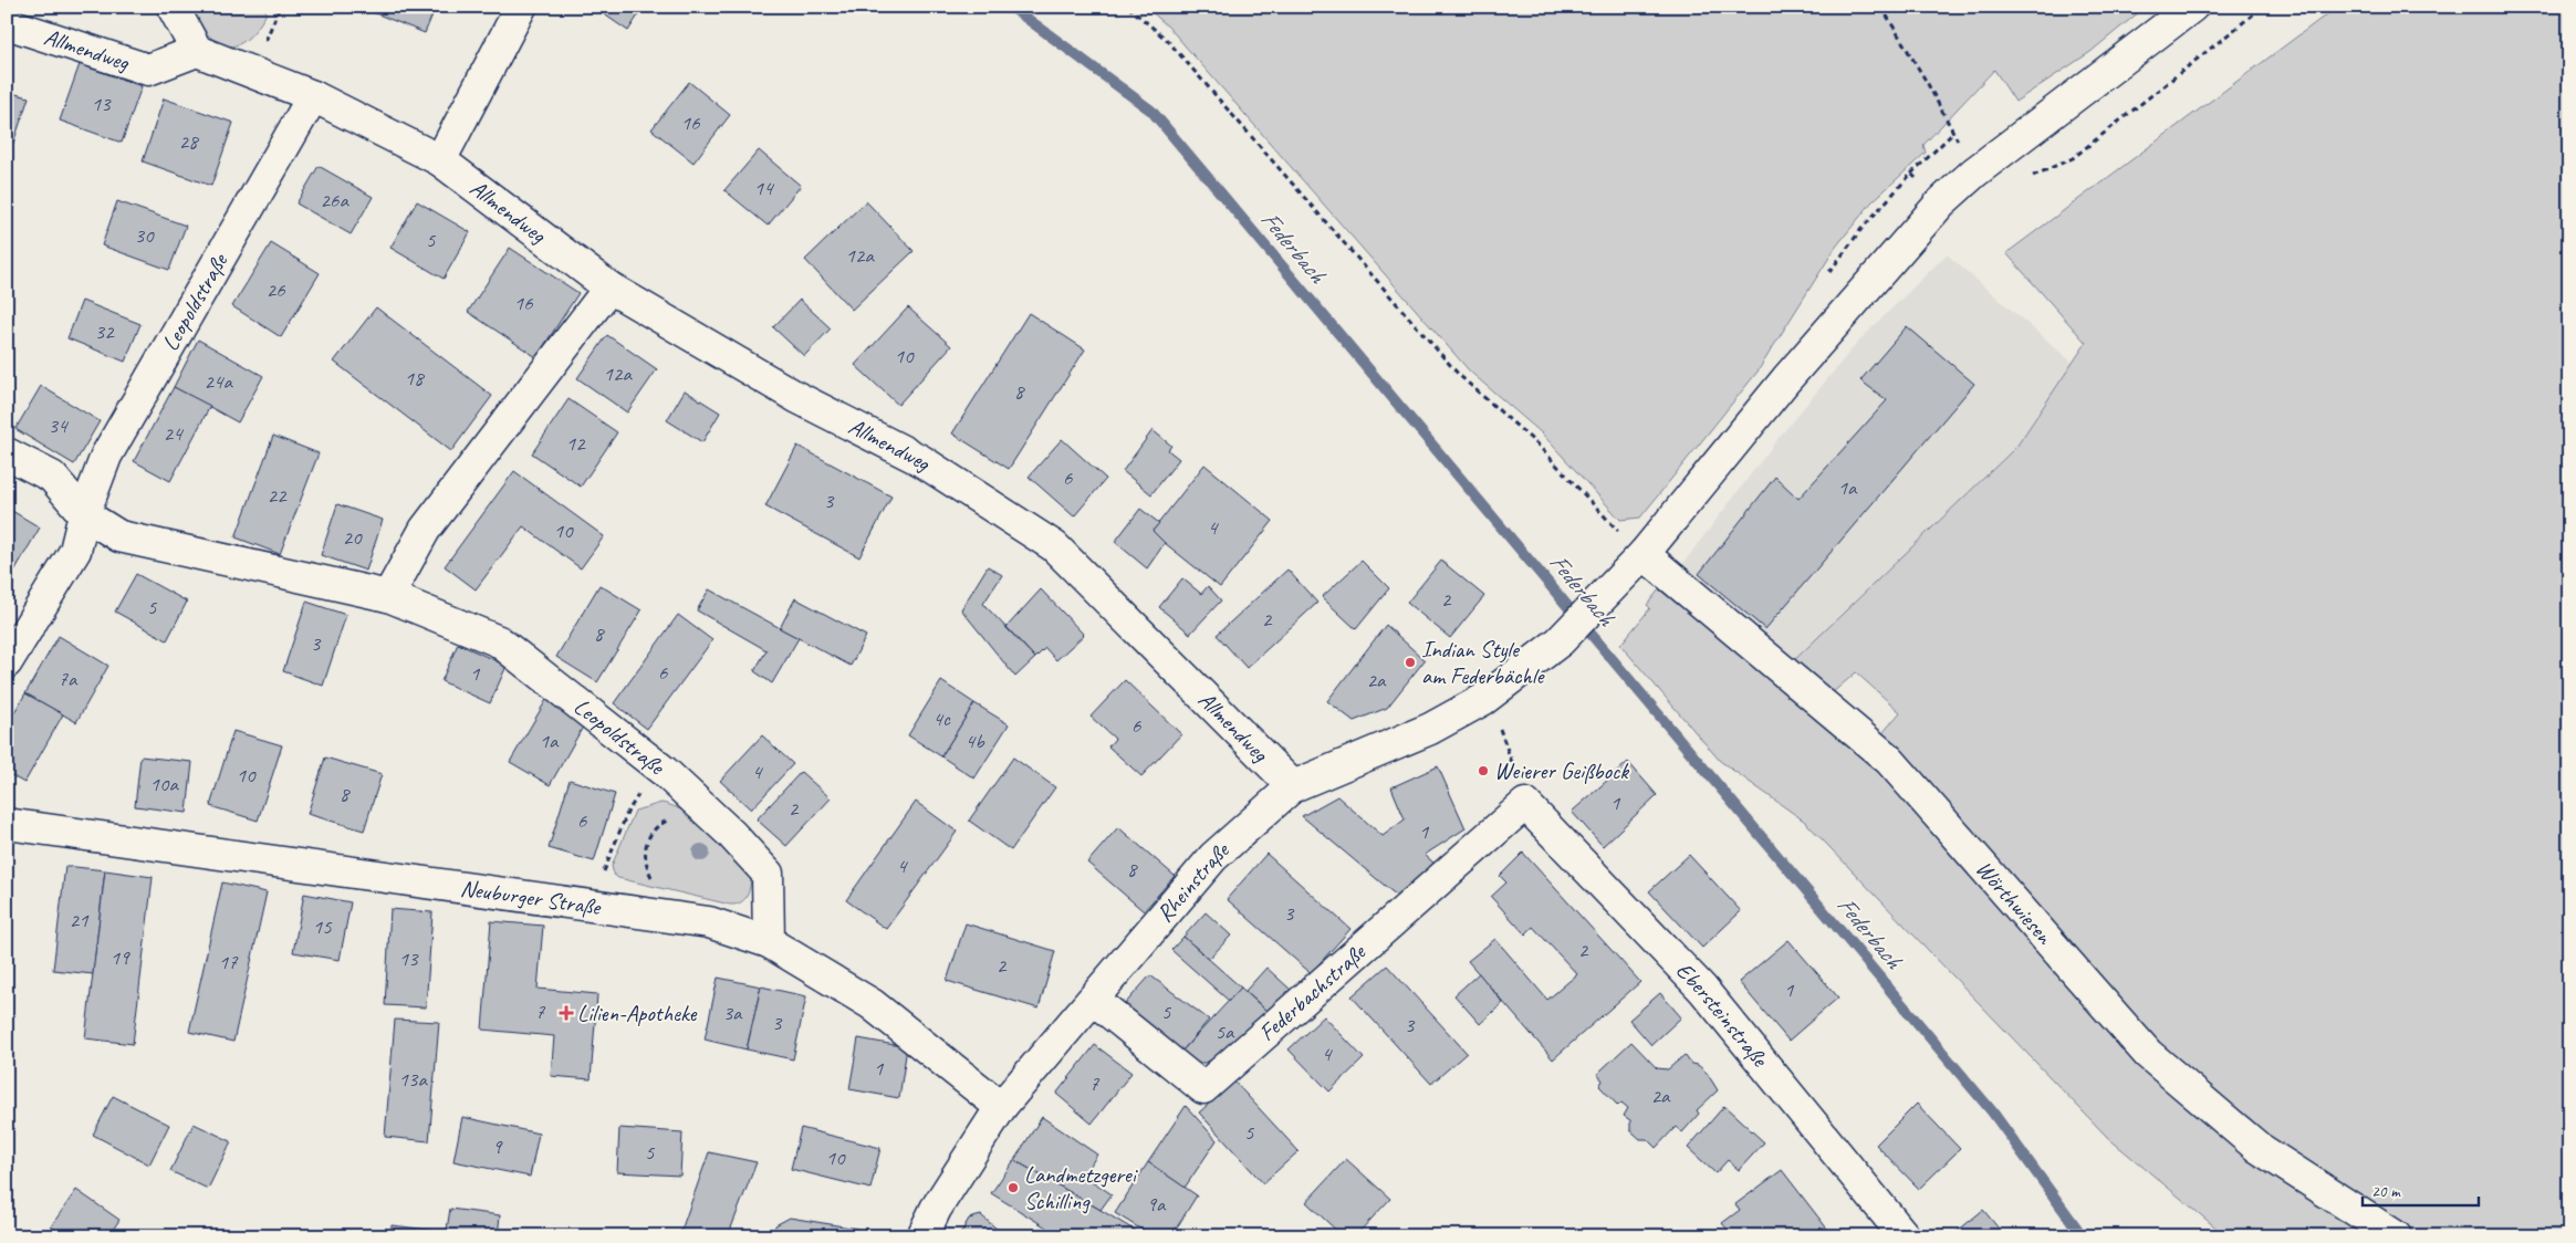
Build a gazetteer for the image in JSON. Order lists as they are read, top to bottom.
{
  "streets": {
    "street": [
      "Allmendweg",
      "Leopoldstraße",
      "Rheinstraße",
      "Neuburger Straße",
      "Wörthwiesen",
      "Federbachstraße",
      "Ebersteinstraße"
    ]
  },
  "crossings": [
    ["Allmendweg", "Leopoldstraße"],
    ["Allmendweg", "Rheinstraße"],
    ["Leopoldstraße", "Neuburger Straße"],
    ["Rheinstraße", "Neuburger Straße"],
    ["Rheinstraße", "Wörthwiesen"],
    ["Rheinstraße", "Federbachstraße"],
    ["Federbachstraße", "Ebersteinstraße"]
  ],
  "water": ["Federbach"],
  "places": {
    "other": ["Indian Style am Federbächle", "Weierer Geißbock", "Landmetzgerei Schilling"],
    "health": ["Lilien-Apotheke"]
  },
  "house_numbers": [
    "13",
    "16",
    "28",
    "14",
    "26a",
    "30",
    "5",
    "12a",
    "26",
    "16",
    "32",
    "10",
    "12a",
    "18",
    "24a",
    "8",
    "34",
    "24",
    "12",
    "6",
    "1a",
    "22",
    "3",
    "4",
    "10",
    "20",
    "2",
    "5",
    "2",
    "8",
    "3",
    "6",
    "1",
    "7a",
    "2a",
    "4c",
    "6",
    "1a",
    "4b",
    "4",
    "10",
    "10a",
    "8",
    "1",
    "2",
    "6",
    "1",
    "4",
    "8",
    "3",
    "21",
    "15",
    "2",
    "19",
    "13",
    "17",
    "2",
    "1",
    "7",
    "5",
    "3a",
    "3",
    "3",
    "5a",
    "4",
    "1",
    "13a",
    "7",
    "2a",
    "5",
    "9",
    "5",
    "10",
    "9a"
  ],
  "scale_bar": "20 m"
}
